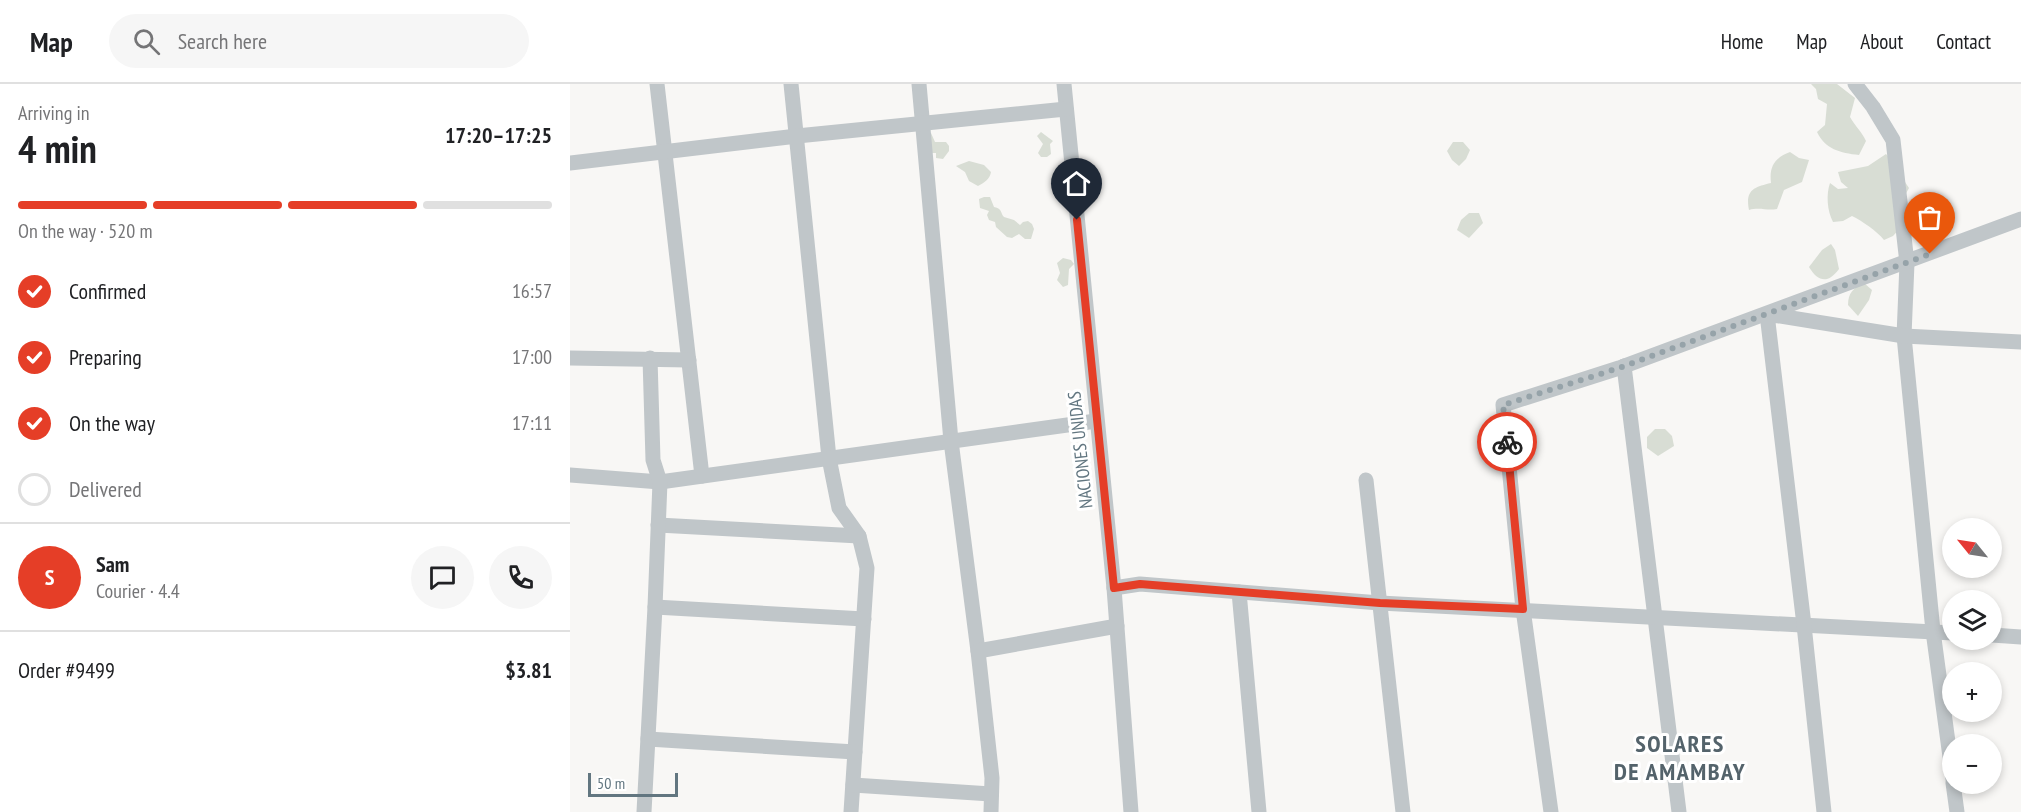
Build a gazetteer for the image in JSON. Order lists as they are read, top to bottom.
{
  "streets": {
    "street": ["NACIONES UNIDAS"]
  },
  "districts": ["SOLARES DE AMAMBAY"],
  "scale_bar": "50 m",
  "north": "top left",
  "page": {
    "header": "Map",
    "search": "Search here",
    "nav": [
      "Home",
      "Map",
      "About",
      "Contact"
    ],
    "heading": ["4 min", "Arriving in", "17:20–17:25"],
    "panel": [
      "Sam",
      "Courier · 4.4",
      "Order #9499",
      "$3.81"
    ],
    "bar": "On the way · 520 m",
    "list": [
      ["Confirmed", "16:57"],
      ["Preparing", "17:00"],
      ["On the way", "17:11"],
      "Delivered"
    ],
    "map_buttons": ["+", "−"],
    "round": "S",
    "scale": "50 m"
  }
}
